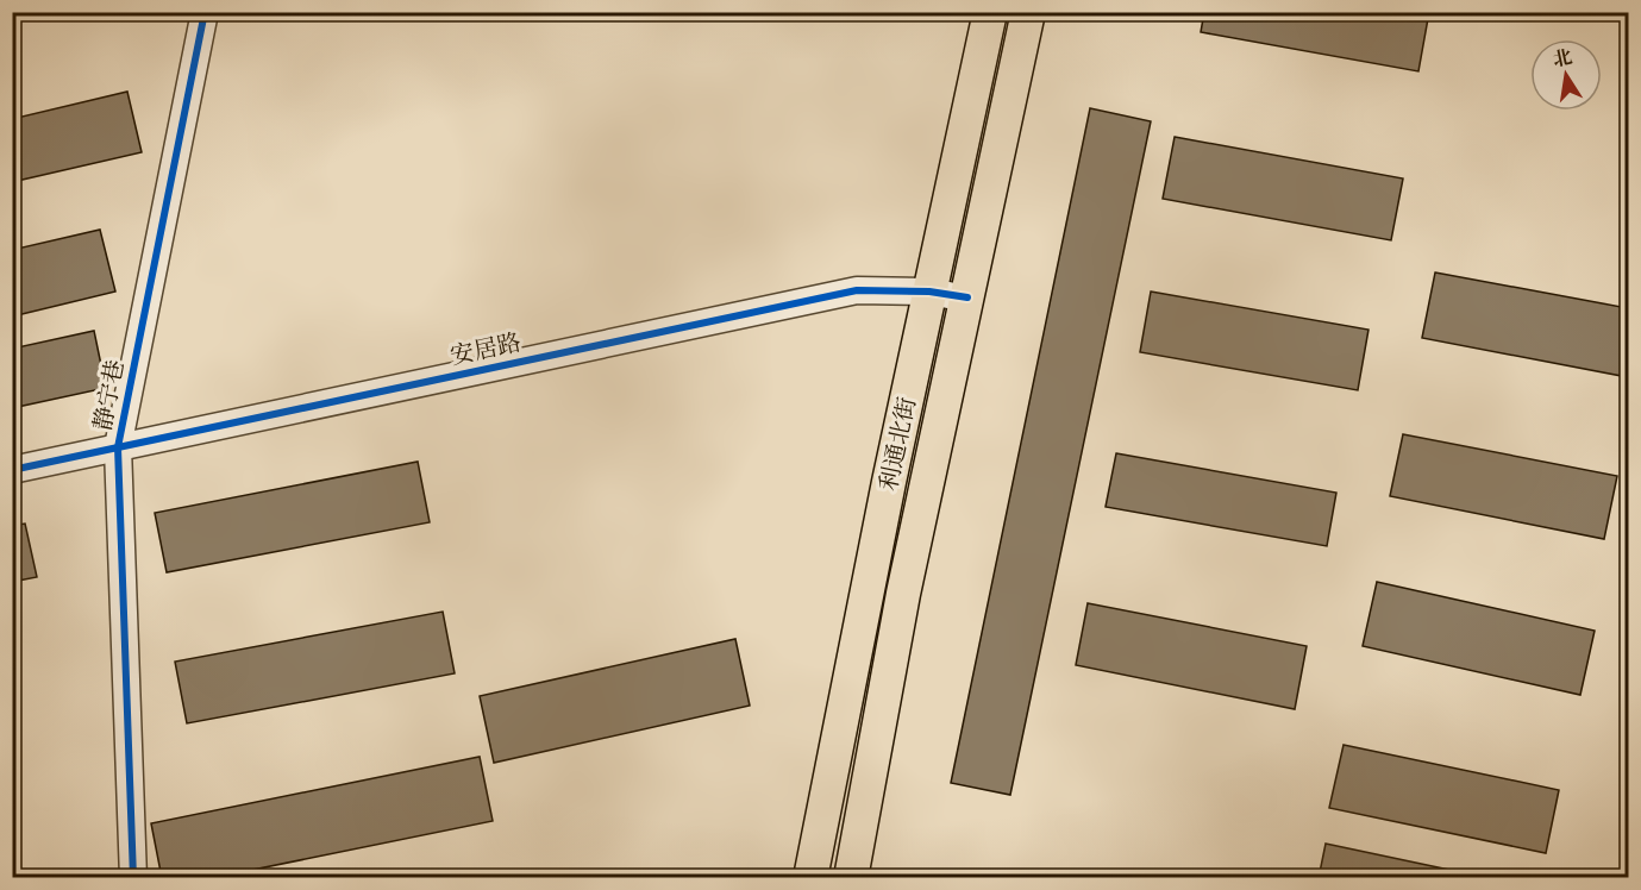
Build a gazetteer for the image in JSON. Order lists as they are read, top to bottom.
{
  "streets": {
    "main road": ["利通北街"],
    "street": ["安居路", "静宁巷"]
  },
  "crossings": [
    ["安居路", "静宁巷"],
    ["安居路", "利通北街"]
  ],
  "north": "top"
}
